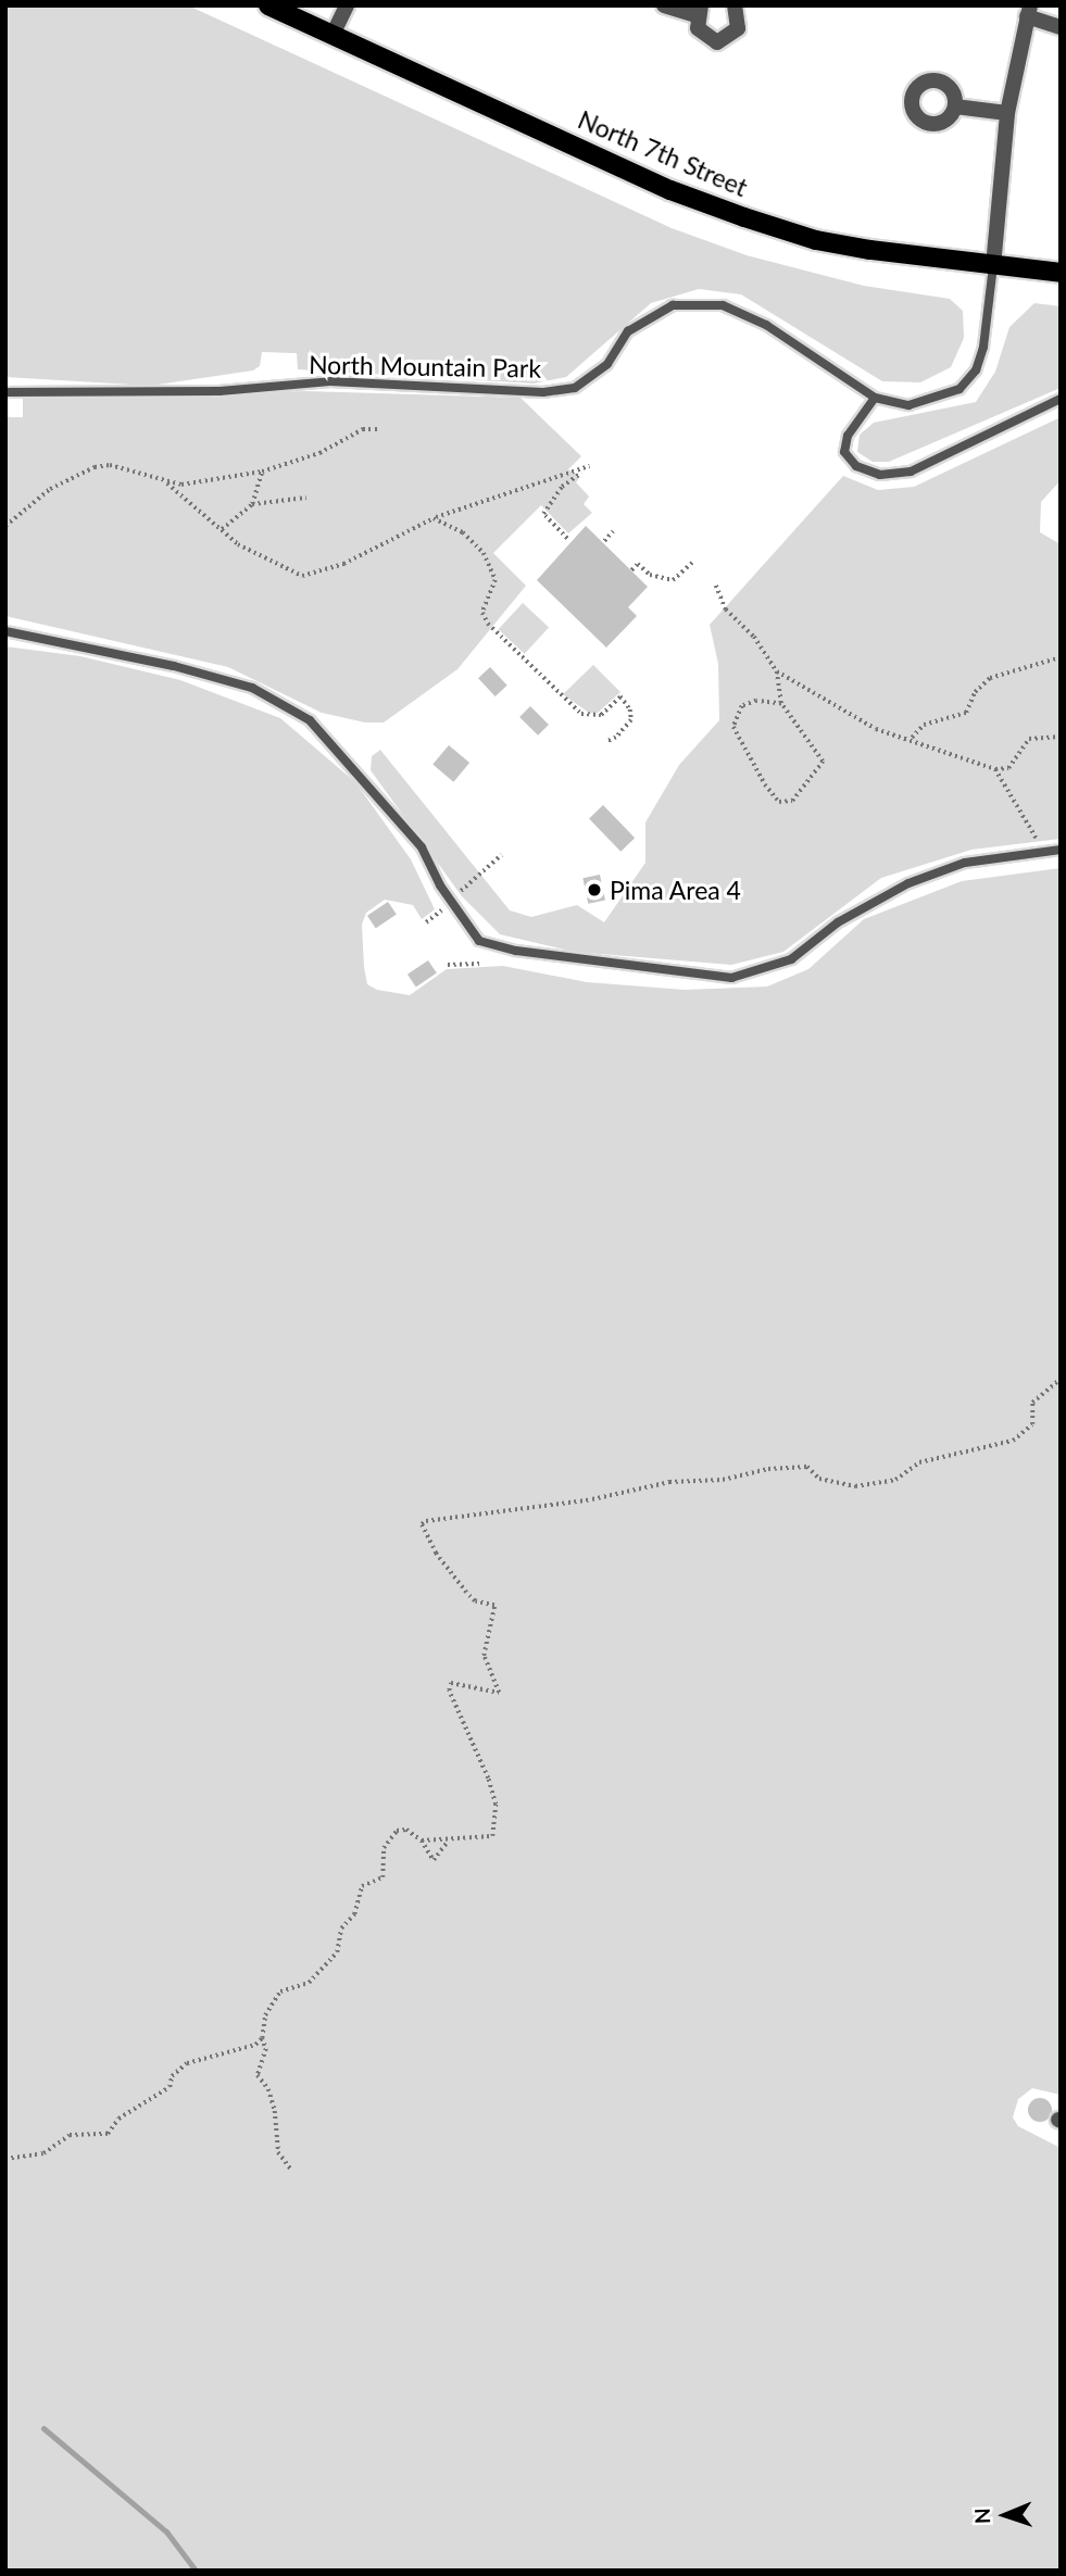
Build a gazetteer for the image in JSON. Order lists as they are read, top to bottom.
{
  "streets": {
    "main road": ["North 7th Street"],
    "lane": ["North Mountain Park"]
  },
  "crossings": [
    ["North 7th Street", "North Mountain Park"]
  ],
  "places": ["Pima Area 4"],
  "north": "left"
}
